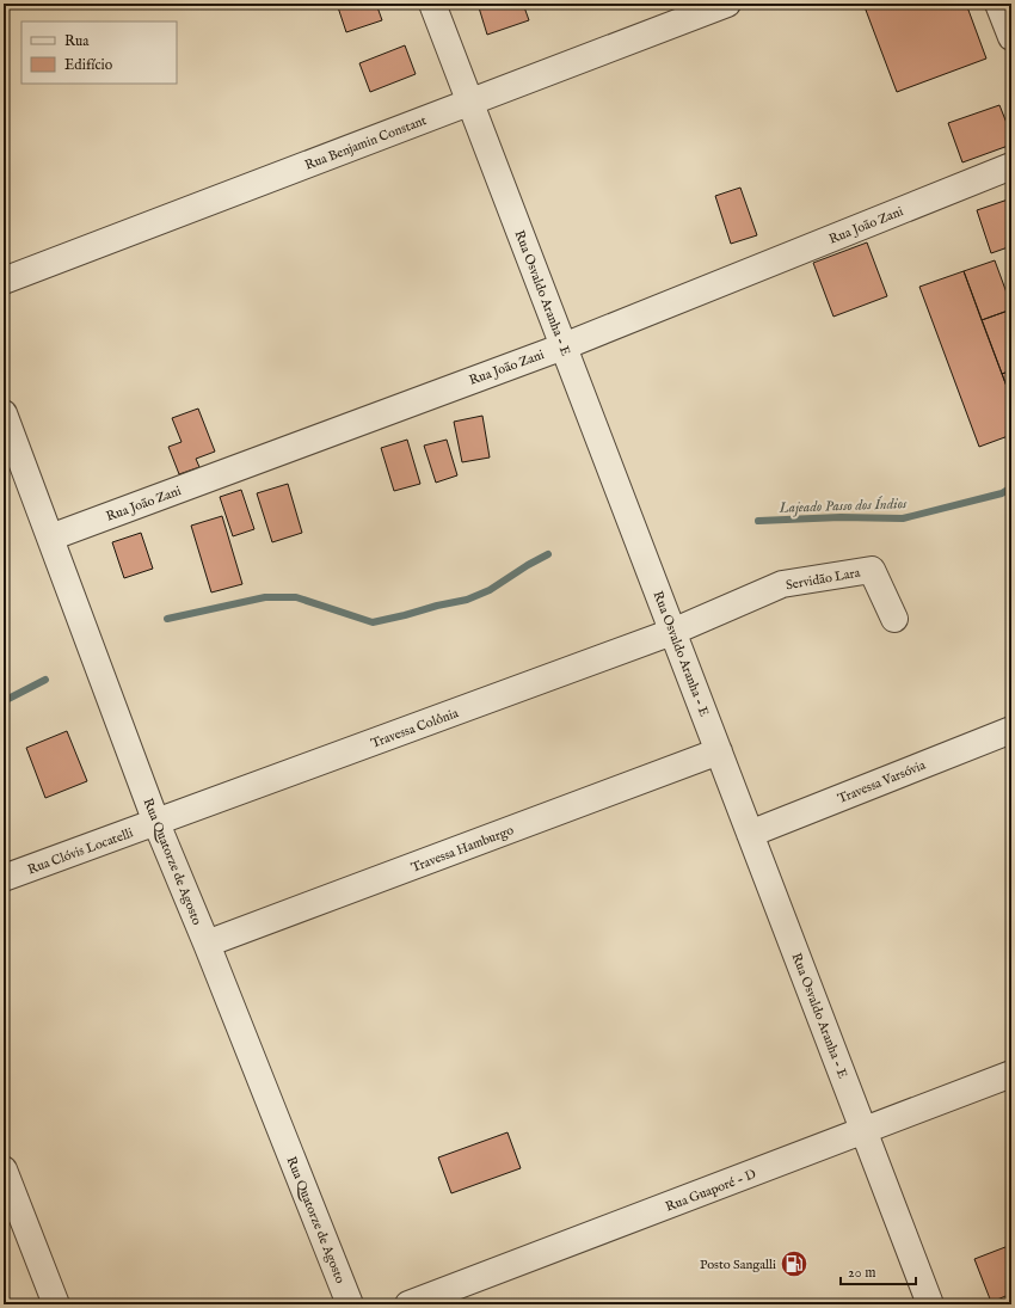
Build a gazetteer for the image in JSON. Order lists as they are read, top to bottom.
{
  "streets": {
    "street": [
      "Rua Benjamin Constant",
      "Rua João Zani",
      "Rua Osvaldo Aranha - E",
      "Servidão Lara",
      "Travessa Colônia",
      "Travessa Varsóvia",
      "Travessa Hamburgo",
      "Rua Clóvis Locatelli",
      "Rua Quatorze de Agosto",
      "Rua Guaporé - D"
    ]
  },
  "crossings": [
    ["Rua Benjamin Constant", "Rua Osvaldo Aranha - E"],
    ["Rua João Zani", "Rua Osvaldo Aranha - E"],
    ["Rua João Zani", "Rua Quatorze de Agosto"],
    ["Rua Osvaldo Aranha - E", "Servidão Lara"],
    ["Rua Osvaldo Aranha - E", "Travessa Colônia"],
    ["Rua Osvaldo Aranha - E", "Travessa Varsóvia"],
    ["Rua Osvaldo Aranha - E", "Travessa Hamburgo"],
    ["Rua Osvaldo Aranha - E", "Rua Guaporé - D"],
    ["Servidão Lara", "Travessa Colônia"],
    ["Travessa Colônia", "Rua Clóvis Locatelli"],
    ["Travessa Colônia", "Rua Quatorze de Agosto"],
    ["Travessa Hamburgo", "Rua Quatorze de Agosto"],
    ["Rua Clóvis Locatelli", "Rua Quatorze de Agosto"]
  ],
  "water": ["Lajeado Passo dos Índios"],
  "places": {
    "fuel station": ["Posto Sangalli"]
  },
  "legend": ["Rua", "Edifício"],
  "scale_bar": "20 m"
}
